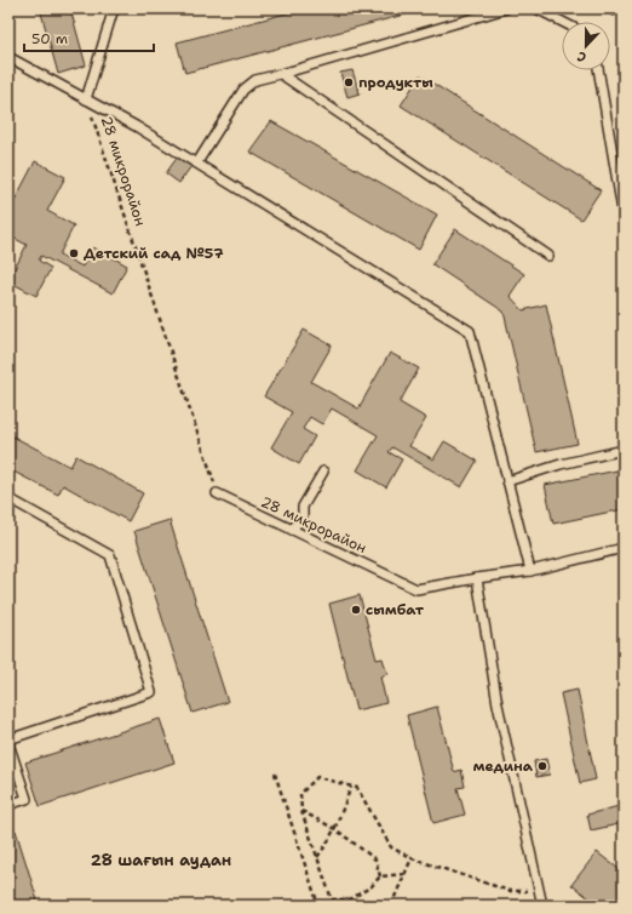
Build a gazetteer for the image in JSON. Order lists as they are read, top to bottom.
{
  "streets": {
    "lane": ["28 микрорайон"]
  },
  "districts": ["28 шағын аудан"],
  "places": [
    "продукты",
    "Детский сад №57",
    "сымбат",
    "медина"
  ],
  "scale_bar": "50 m",
  "north": "bottom"
}
